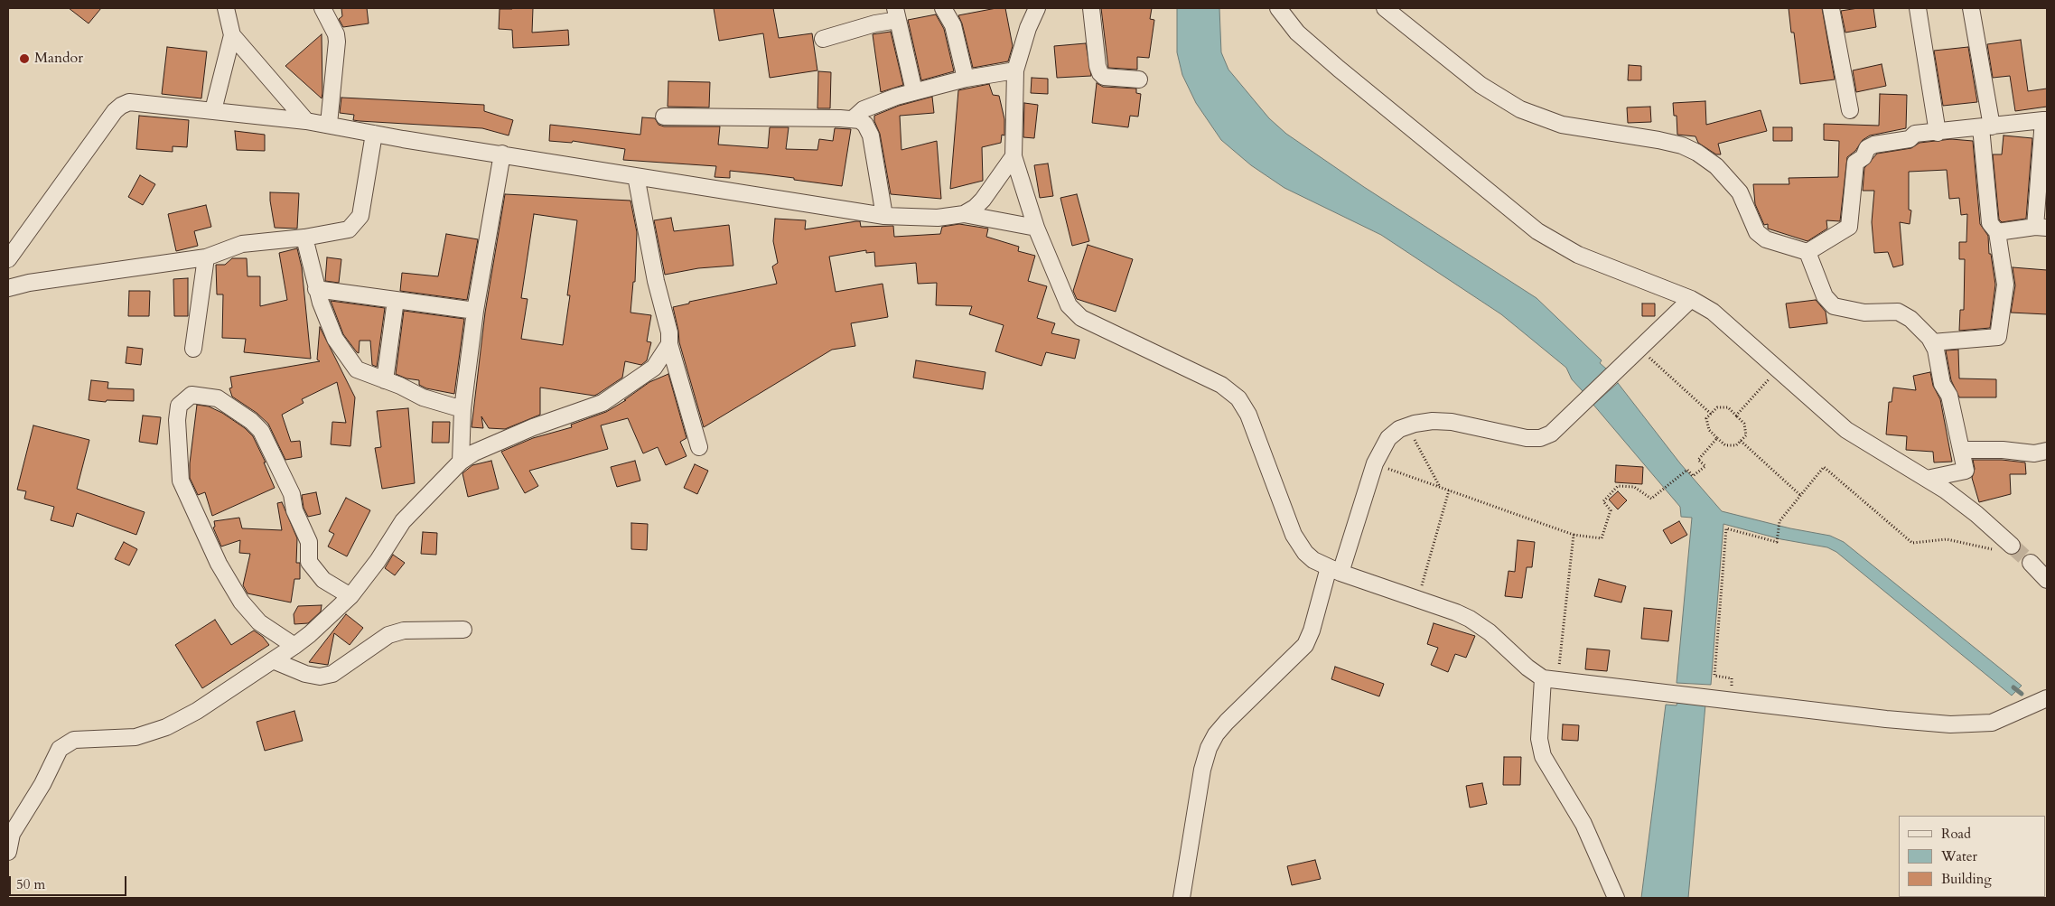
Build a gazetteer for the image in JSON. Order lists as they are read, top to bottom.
{
  "places": ["Mandor"],
  "legend": ["Road", "Water", "Building"],
  "scale_bar": "50 m"
}
